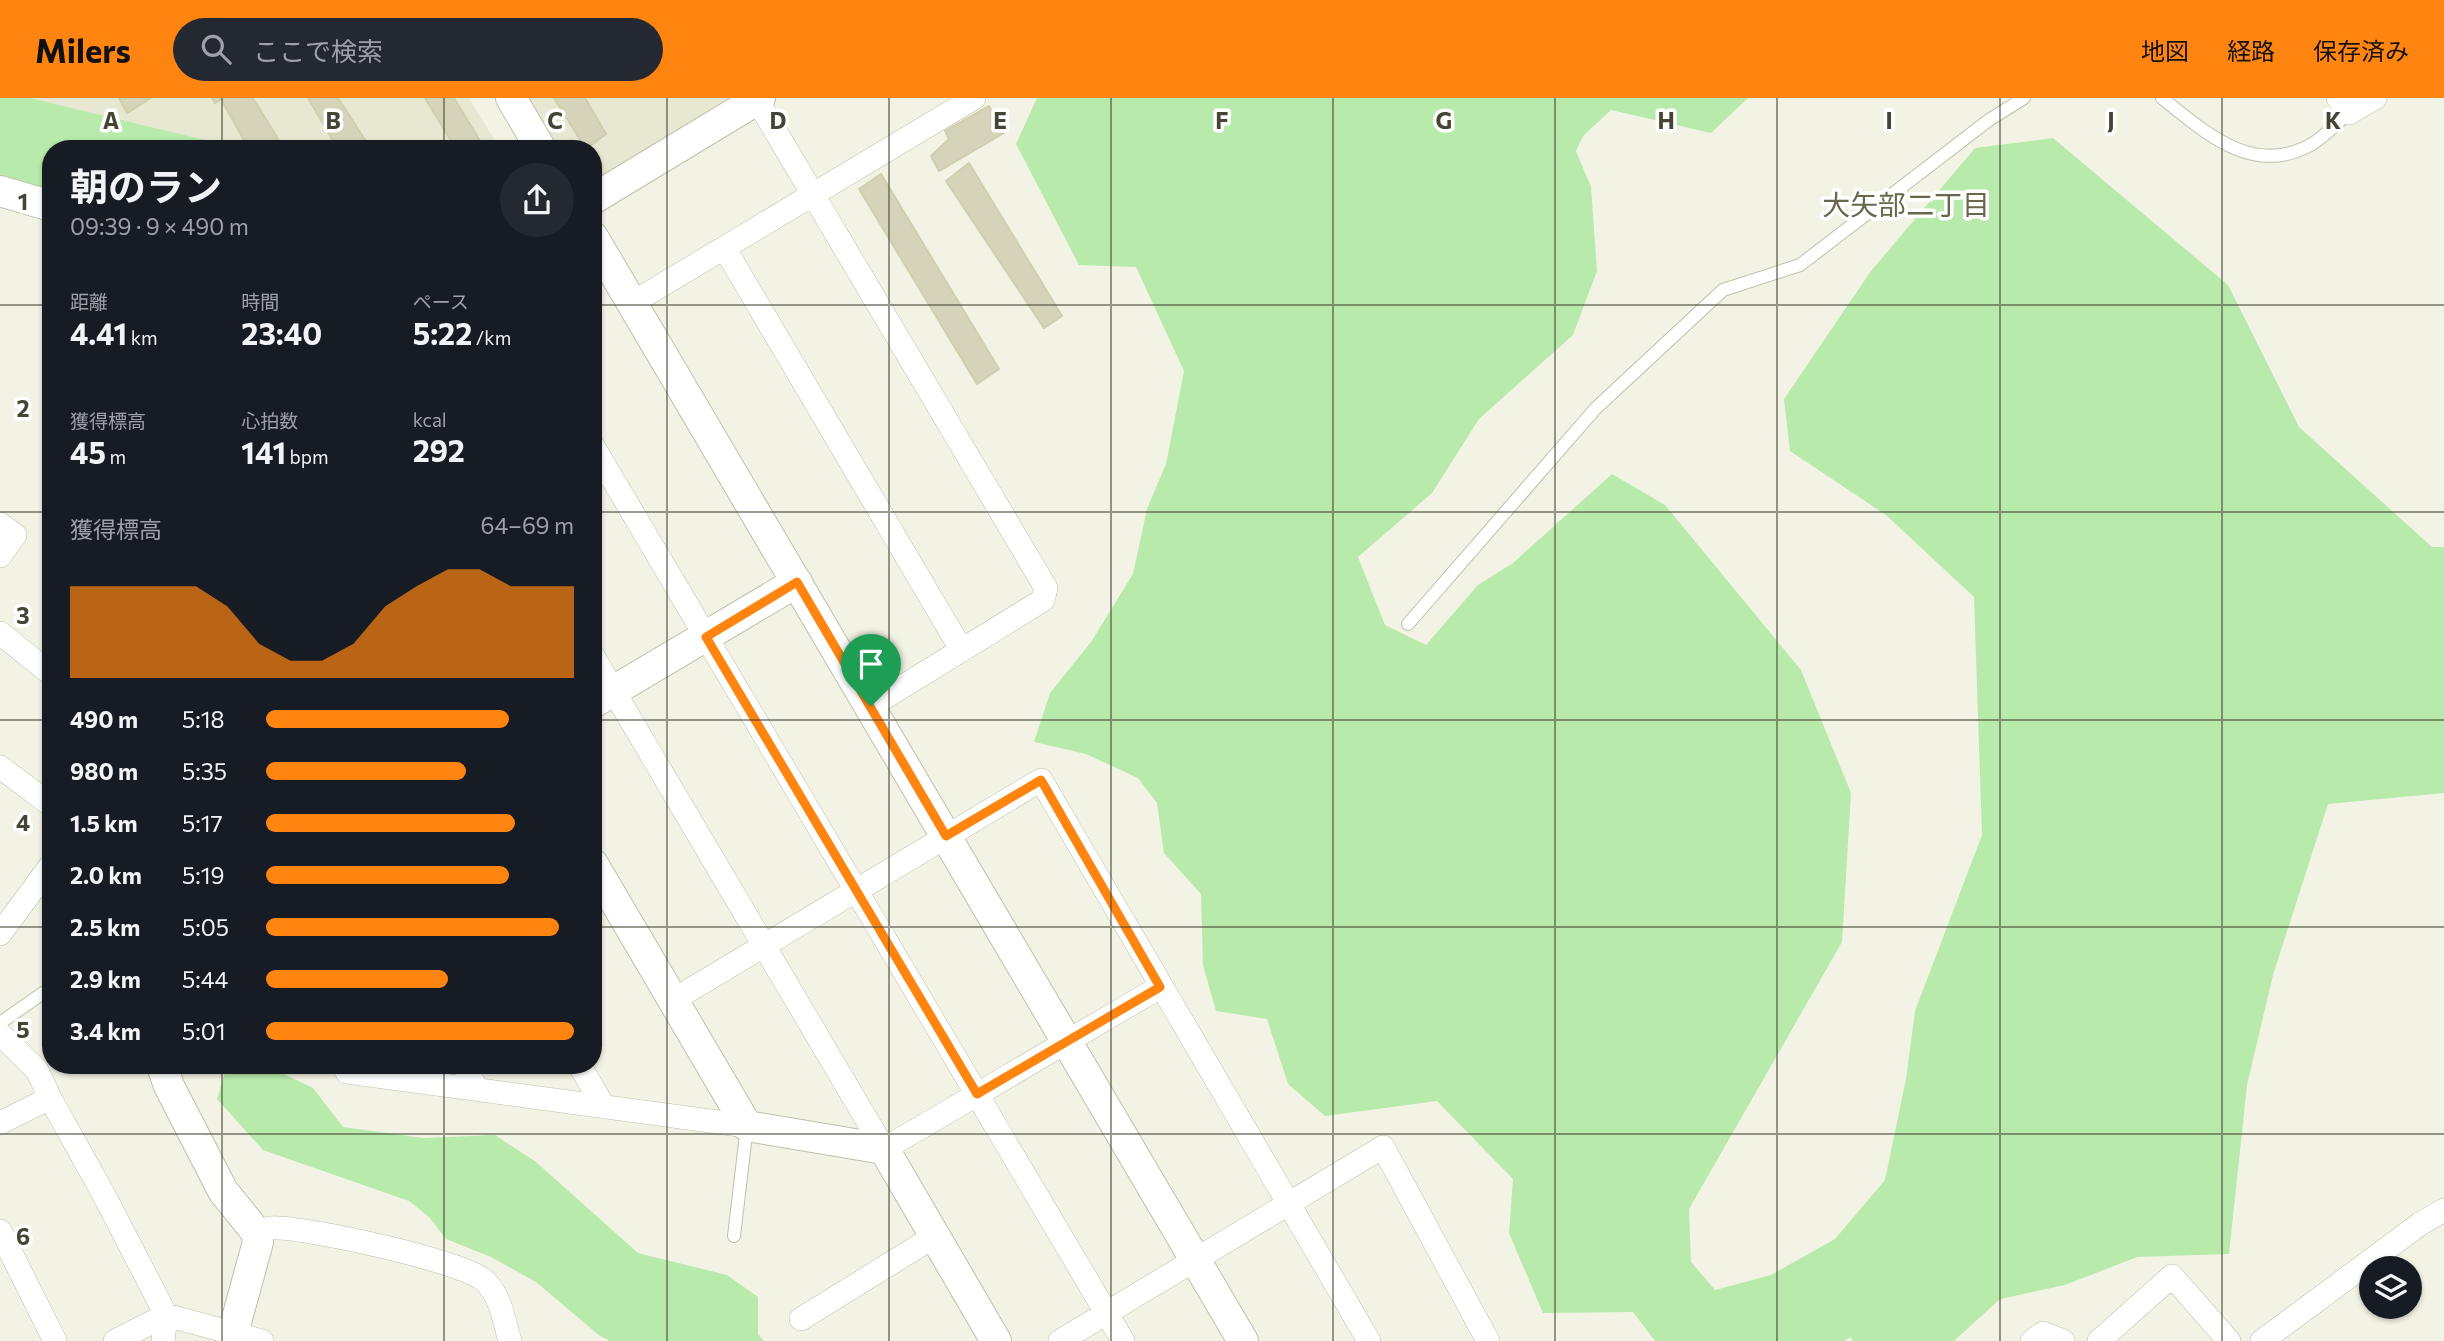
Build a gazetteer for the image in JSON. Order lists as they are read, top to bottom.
{
  "districts": ["大矢部二丁目"],
  "page": {
    "header": "Milers",
    "search": "ここで検索",
    "nav": ["地図", "経路", "保存済み"],
    "heading": ["朝のラン", "09:39 · 9 × 490 m"],
    "stats": [
      ["距離", "4.41 km"],
      ["時間", "23:40"],
      ["ペース", "5:22 /km"],
      ["獲得標高", "45 m"],
      ["心拍数", "141 bpm"],
      ["kcal", "292"]
    ],
    "chart": ["獲得標高", "64–69 m"],
    "list": [
      {
        "name": "490 m",
        "note": "5:18"
      },
      {
        "name": "980 m",
        "note": "5:35"
      },
      {
        "name": "1.5 km",
        "note": "5:17"
      },
      {
        "name": "2.0 km",
        "note": "5:19"
      },
      {
        "name": "2.5 km",
        "note": "5:05"
      },
      {
        "name": "2.9 km",
        "note": "5:44"
      },
      {
        "name": "3.4 km",
        "note": "5:01"
      }
    ]
  },
  "grid": {
    "columns": [
      "A",
      "B",
      "C",
      "D",
      "E",
      "F",
      "G",
      "H",
      "I",
      "J",
      "K"
    ],
    "rows": [
      "1",
      "2",
      "3",
      "4",
      "5",
      "6"
    ]
  }
}
